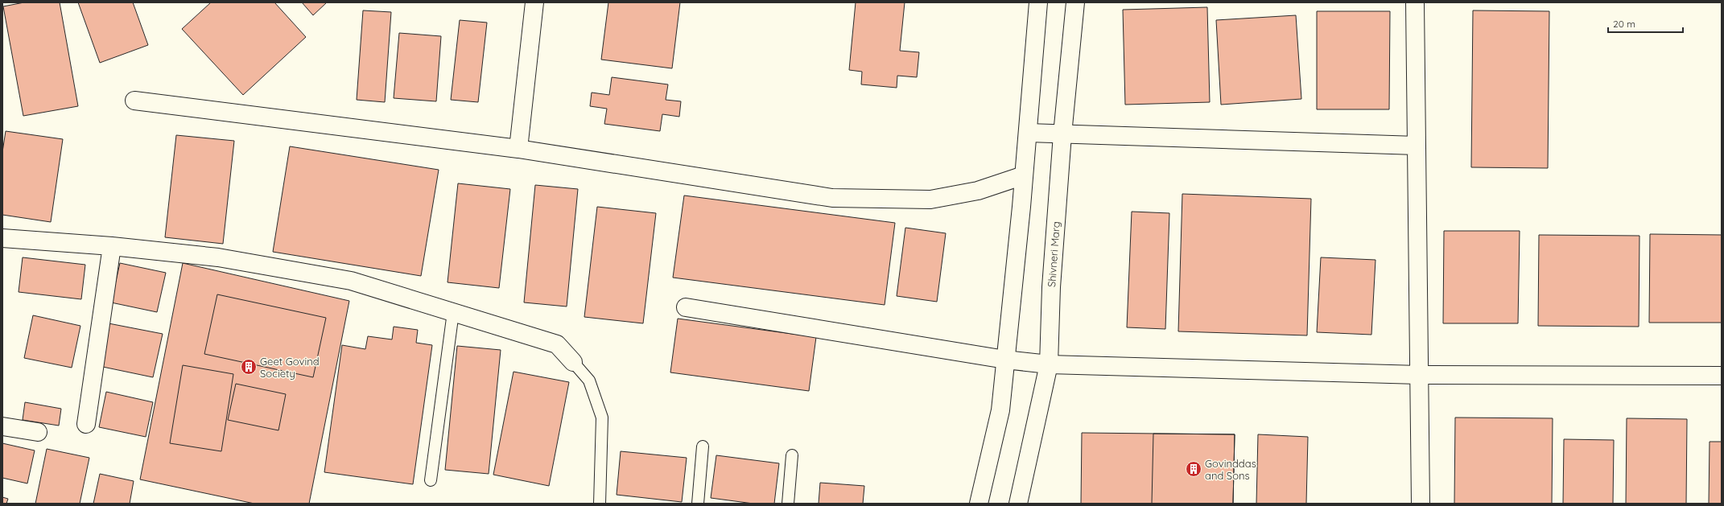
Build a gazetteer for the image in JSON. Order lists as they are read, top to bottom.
{
  "streets": {
    "street": ["Shivneri Marg"]
  },
  "places": {
    "building": ["Geet Govind Society", "Govinddas and Sons"]
  },
  "scale_bar": "20 m"
}
